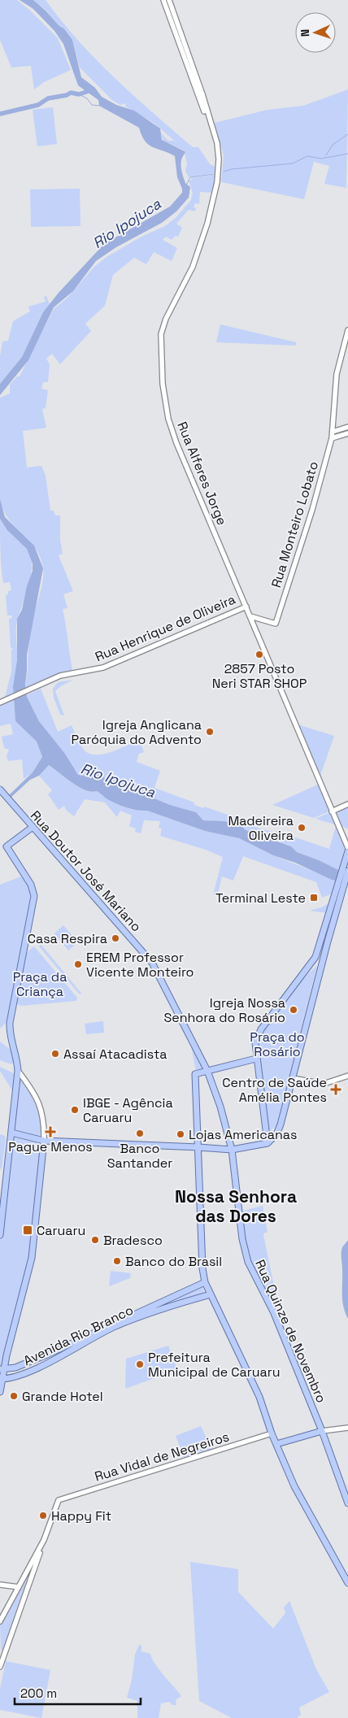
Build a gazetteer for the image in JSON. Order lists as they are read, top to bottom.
{
  "streets": {
    "main road": ["Rua Doutor José Mariano", "Rua Quinze de Novembro", "Avenida Rio Branco"],
    "street": [
      "Rua Alferes Jorge",
      "Rua Monteiro Lobato",
      "Rua Henrique de Oliveira",
      "Rua Vidal de Negreiros"
    ]
  },
  "crossings": [
    ["Rua Alferes Jorge", "Rua Monteiro Lobato"],
    ["Rua Alferes Jorge", "Rua Henrique de Oliveira"],
    ["Rua Doutor José Mariano", "Rua Quinze de Novembro"]
  ],
  "districts": ["Nossa Senhora das Dores"],
  "water": ["Rio Ipojuca"],
  "parks": ["Praça da Criança", "Praça do Rosário"],
  "places": {
    "other": [
      "2857 Posto Neri STAR SHOP",
      "Igreja Anglicana Paróquia do Advento",
      "Madeireira Oliveira",
      "Casa Respira",
      "EREM Professor Vicente Monteiro",
      "Igreja Nossa Senhora do Rosário",
      "Assaí Atacadista",
      "IBGE - Agência Caruaru",
      "Banco Santander",
      "Lojas Americanas",
      "Bradesco",
      "Banco do Brasil",
      "Prefeitura Municipal de Caruaru",
      "Grande Hotel",
      "Happy Fit"
    ],
    "transit": ["Terminal Leste", "Caruaru"],
    "health": ["Centro de Saúde Amélia Pontes", "Pague Menos"]
  },
  "scale_bar": "200 m",
  "north": "left"
}
